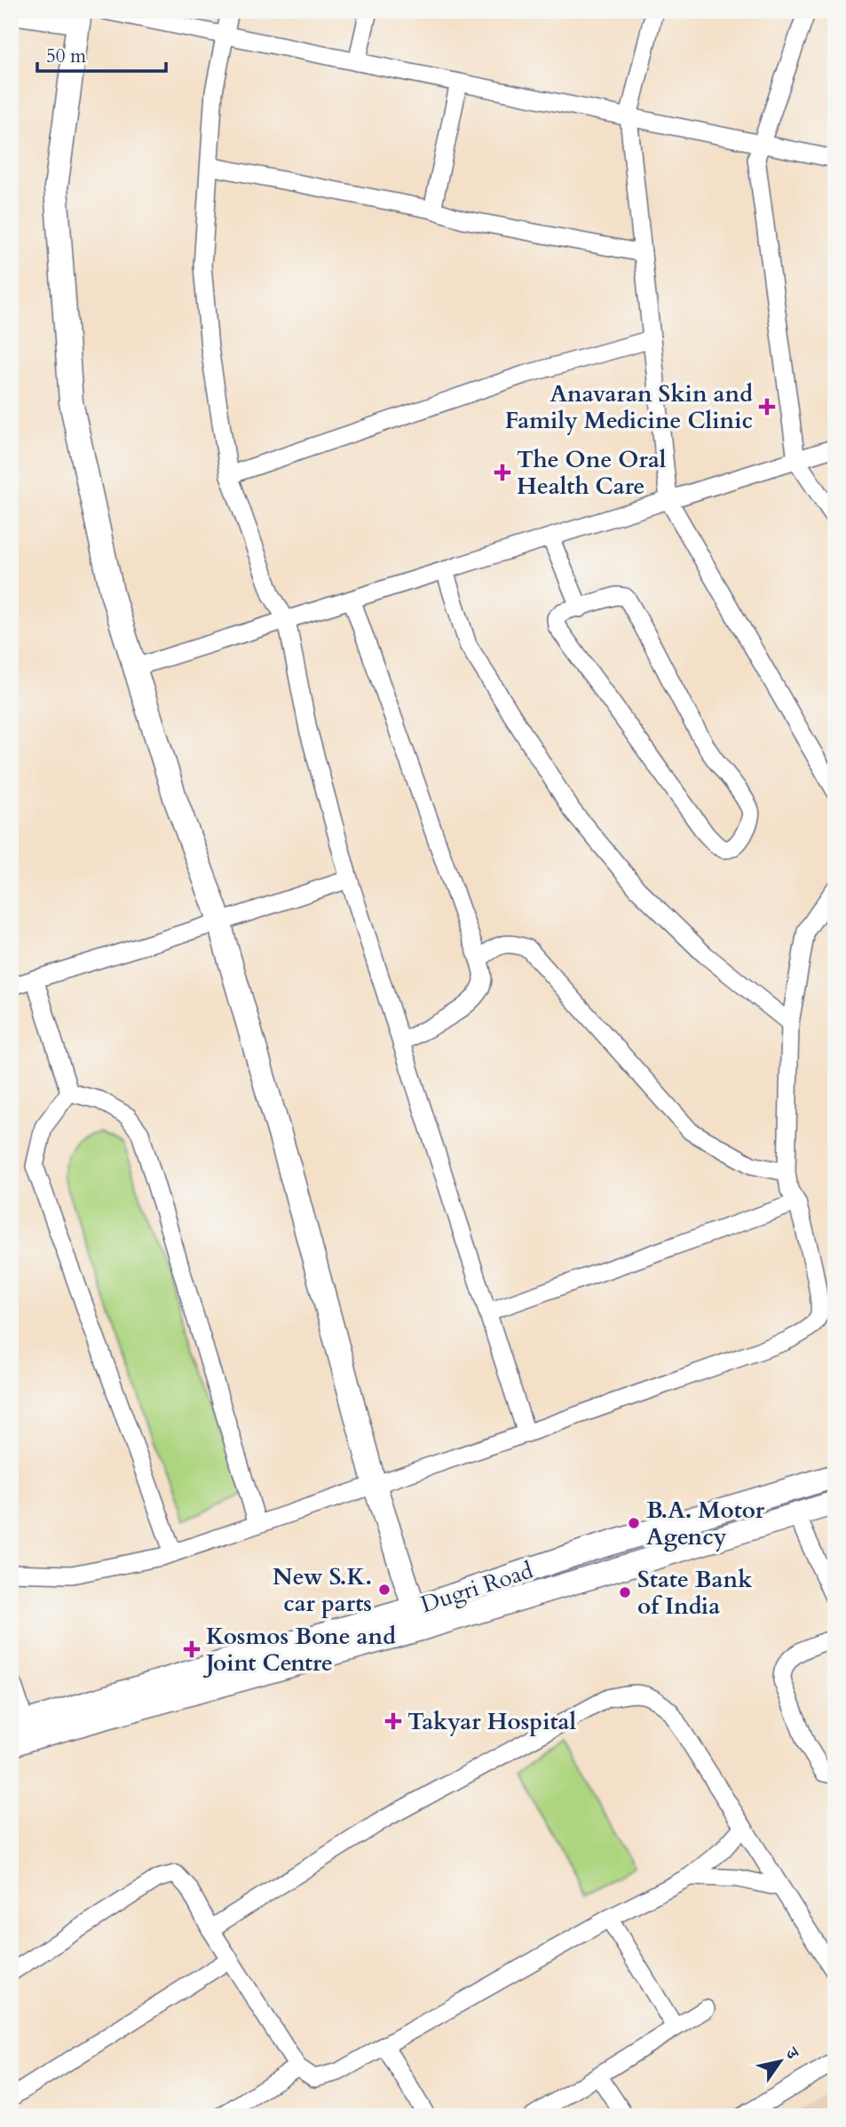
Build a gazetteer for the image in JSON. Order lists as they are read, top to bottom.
{
  "streets": {
    "street": ["Dugri Road"]
  },
  "places": {
    "health": [
      "Anavaran Skin and Family Medicine Clinic",
      "The One Oral Health Care",
      "Kosmos Bone and Joint Centre",
      "Takyar Hospital"
    ],
    "other": ["B.A. Motor Agency", "New S.K. car parts", "State Bank of India"]
  },
  "scale_bar": "50 m",
  "north": "top right"
}
